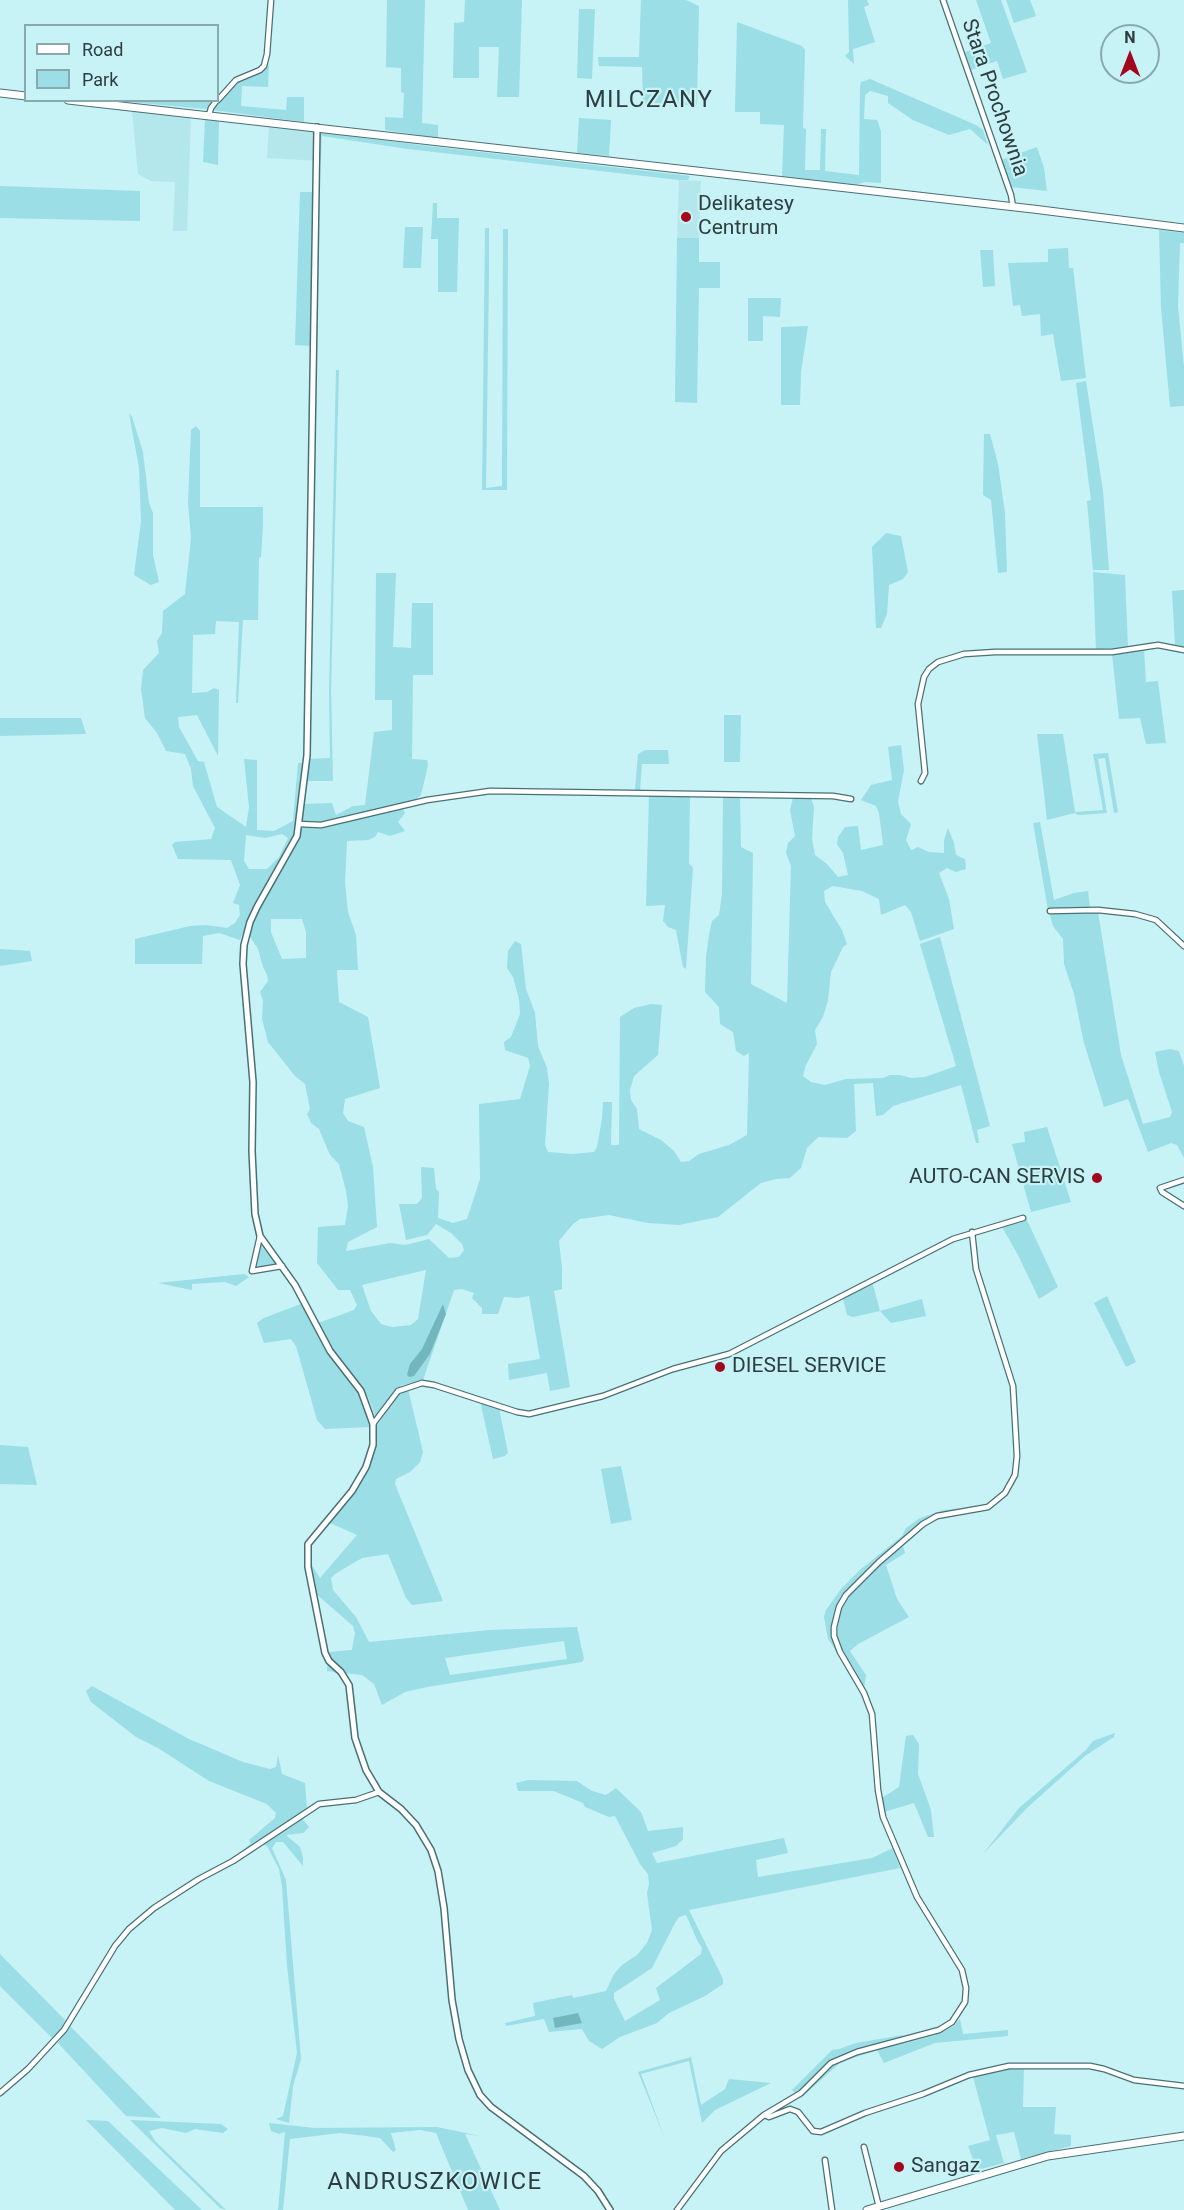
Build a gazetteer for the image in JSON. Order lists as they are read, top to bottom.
{
  "streets": {
    "street": ["Stara Prochownia"]
  },
  "districts": ["MILCZANY", "ANDRUSZKOWICE"],
  "places": [
    "Delikatesy Centrum",
    "AUTO-CAN SERVIS",
    "DIESEL SERVICE",
    "Sangaz"
  ],
  "legend": ["Road", "Park"],
  "north": "top"
}
